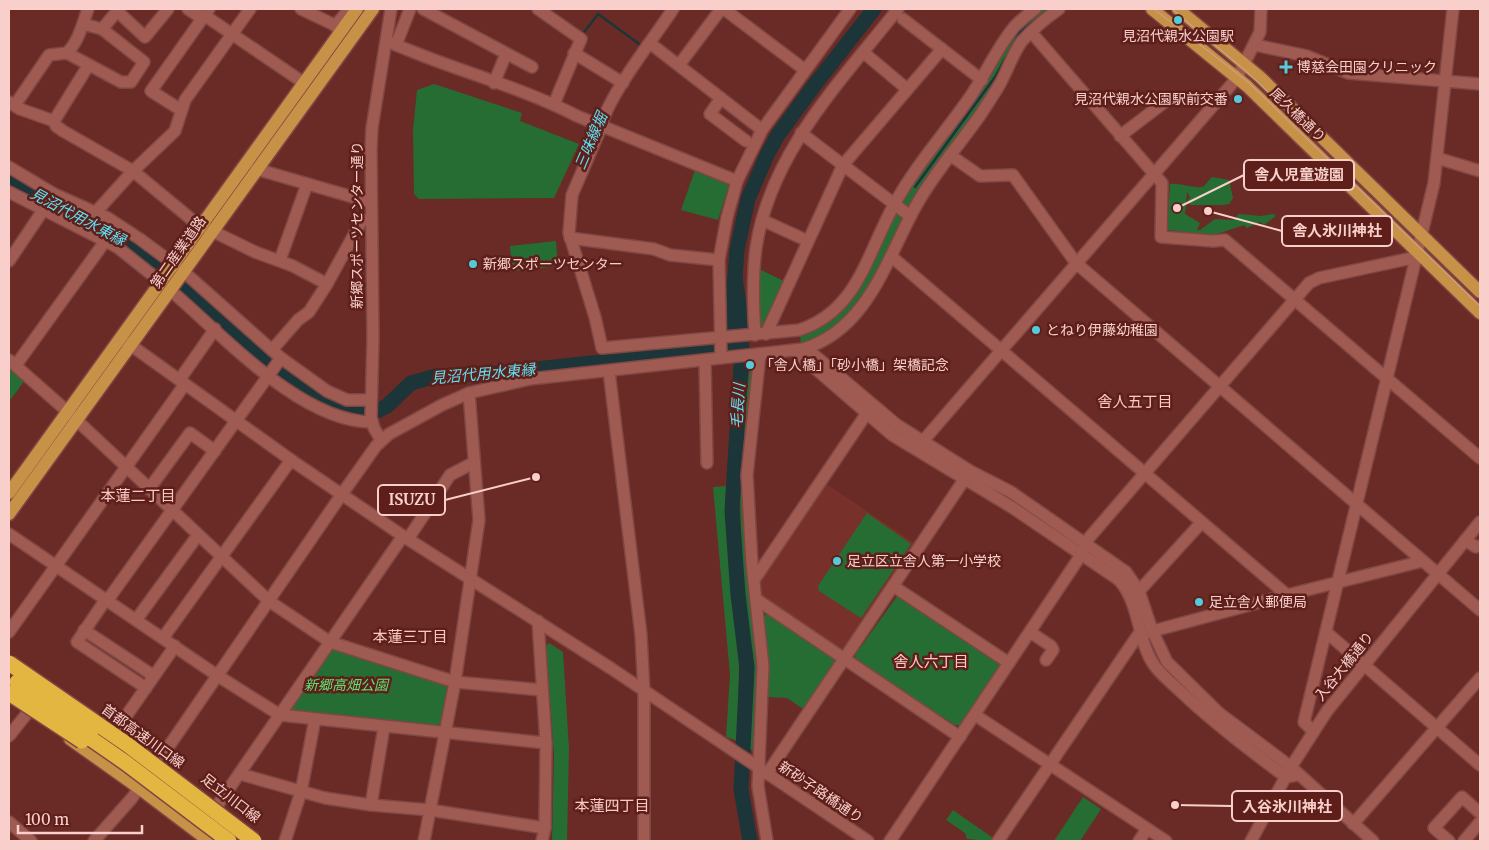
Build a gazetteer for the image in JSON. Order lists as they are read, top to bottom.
{
  "streets": {
    "highway": ["首都高速川口線"],
    "main road": ["尾久橋通り", "第二産業道路", "足立川口線"],
    "street": ["新郷スポーツセンター通り", "入谷大橋通り", "新砂子路橋通り"]
  },
  "crossings": [
    ["第二産業道路", "新砂子路橋通り"],
    ["首都高速川口線", "足立川口線"]
  ],
  "districts": [
    "舎人五丁目",
    "本蓮二丁目",
    "本蓮三丁目",
    "舎人六丁目",
    "本蓮四丁目"
  ],
  "water": ["三味線堀", "見沼代用水東縁", "毛長川"],
  "parks": ["新郷高畑公園"],
  "places": {
    "other": [
      "見沼代親水公園駅",
      "見沼代親水公園駅前交番",
      "舎人児童遊園",
      "舎人氷川神社",
      "新郷スポーツセンター",
      "とねり伊藤幼稚園",
      "「舎人橋」「砂小橋」架橋記念",
      "ISUZU",
      "足立区立舎人第一小学校",
      "足立舎人郵便局",
      "入谷氷川神社"
    ],
    "health": ["博慈会田園クリニック"]
  },
  "scale_bar": "100 m"
}
